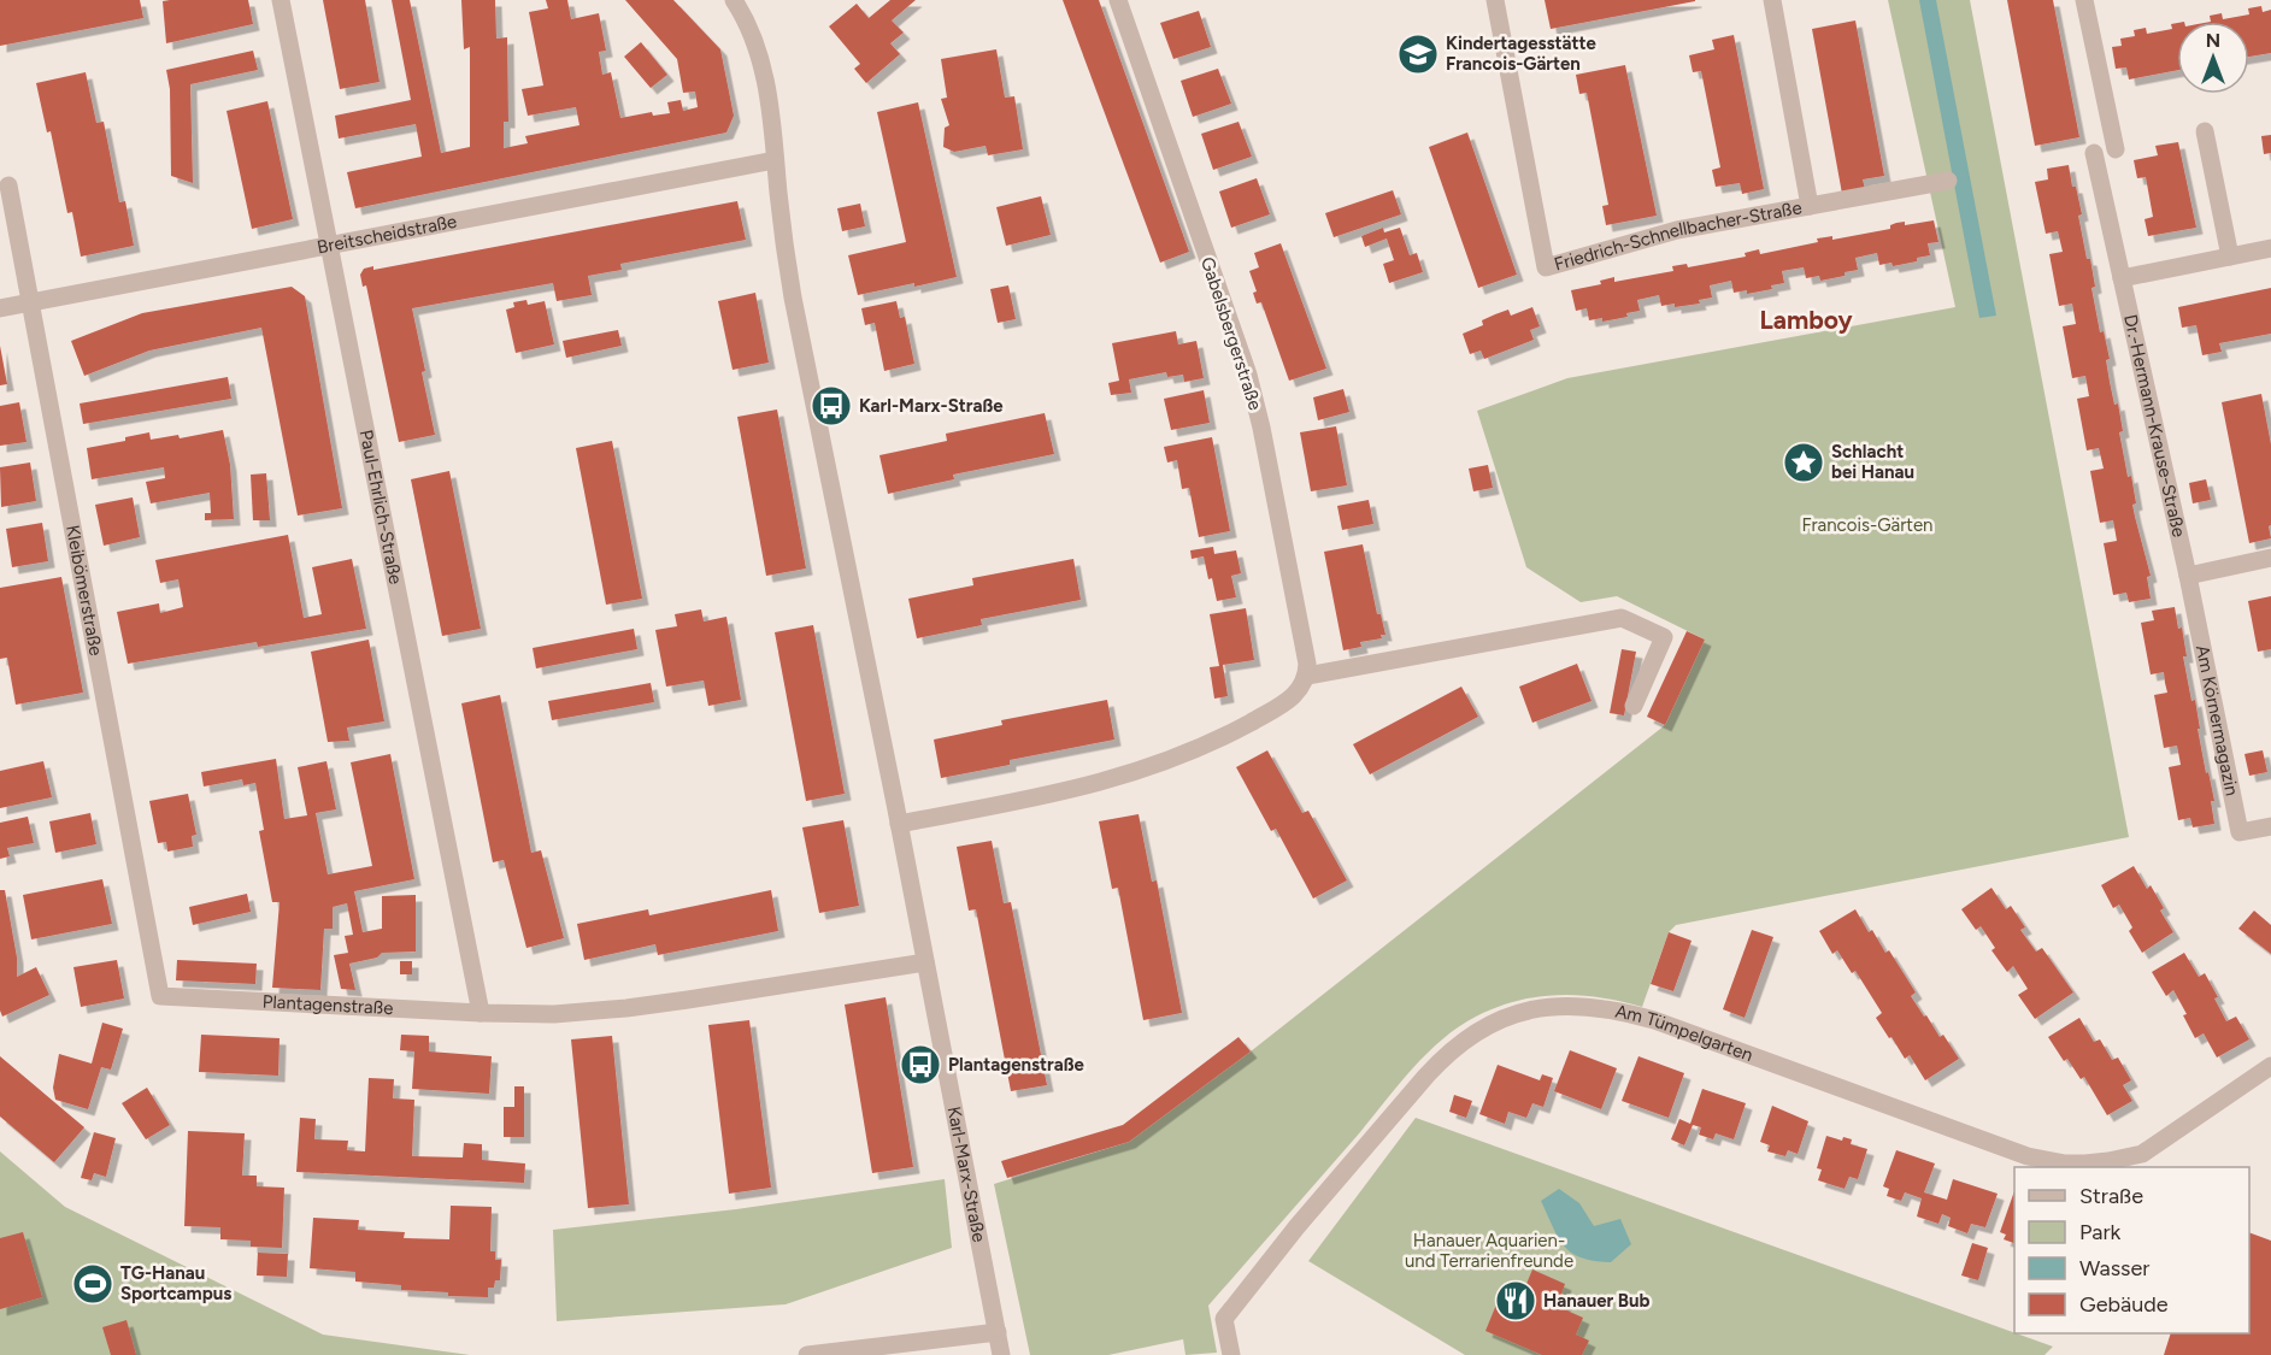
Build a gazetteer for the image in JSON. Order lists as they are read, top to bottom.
{
  "streets": {
    "street": [
      "Breitscheidstraße",
      "Friedrich-Schnellbacher-Straße",
      "Gabelsbergerstraße",
      "Dr.-Hermann-Krause-Straße",
      "Paul-Ehrlich-Straße",
      "Kleibömerstraße",
      "Am Körnermagazin",
      "Plantagenstraße",
      "Am Tümpelgarten",
      "Karl-Marx-Straße"
    ]
  },
  "crossings": [
    ["Breitscheidstraße", "Paul-Ehrlich-Straße"],
    ["Breitscheidstraße", "Kleibömerstraße"],
    ["Breitscheidstraße", "Karl-Marx-Straße"],
    ["Dr.-Hermann-Krause-Straße", "Am Körnermagazin"],
    ["Paul-Ehrlich-Straße", "Plantagenstraße"],
    ["Kleibömerstraße", "Plantagenstraße"],
    ["Plantagenstraße", "Karl-Marx-Straße"]
  ],
  "districts": ["Lamboy"],
  "parks": ["Francois-Gärten", "Hanauer Aquarien- und Terrarienfreunde"],
  "places": {
    "school or university": ["Kindertagesstätte Francois-Gärten"],
    "bus stop": ["Karl-Marx-Straße", "Plantagenstraße"],
    "place": ["Schlacht bei Hanau"],
    "sports": ["TG-Hanau Sportcampus"],
    "restaurant": ["Hanauer Bub"]
  },
  "legend": [
    "Straße",
    "Park",
    "Wasser",
    "Gebäude"
  ],
  "north": "top"
}
